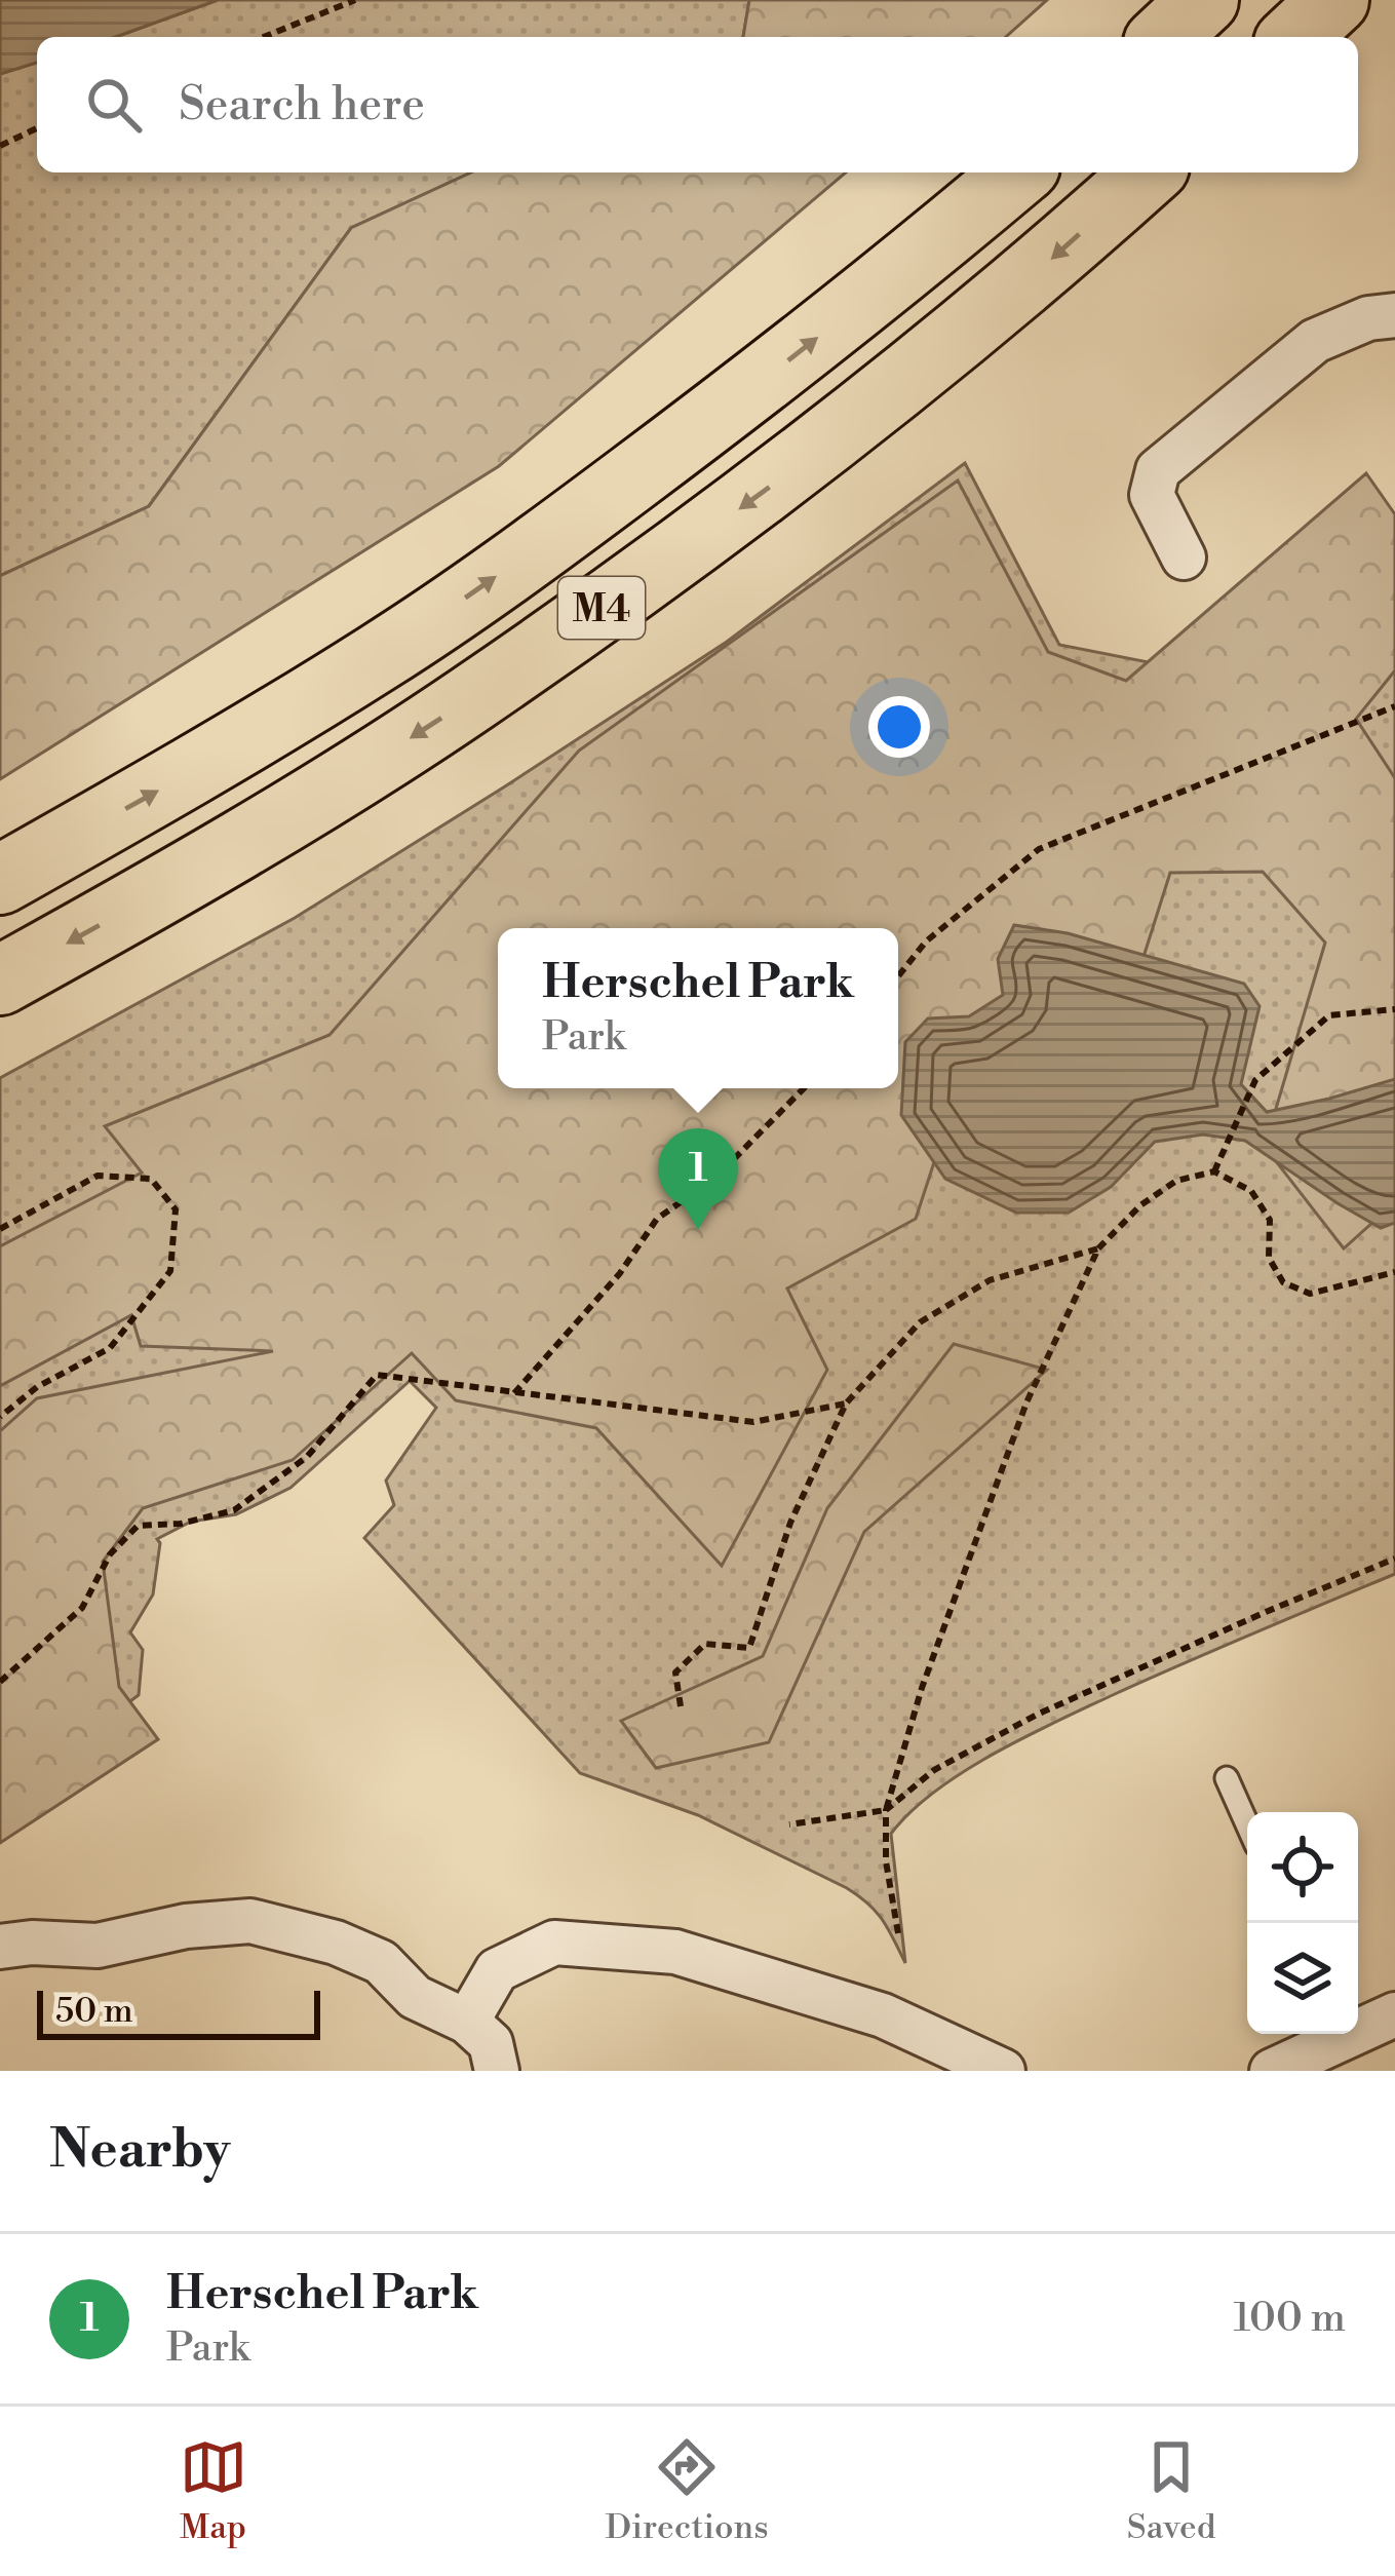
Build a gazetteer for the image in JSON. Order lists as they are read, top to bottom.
{
  "streets": {
    "highway": ["M4"]
  },
  "scale_bar": "50 m",
  "page": {
    "search": "Search here",
    "popup": ["Herschel Park", "Park"],
    "pins": "1",
    "scale": "50 m",
    "heading": "Nearby",
    "list": [
      {
        "mark": "1",
        "name": "Herschel Park",
        "note": "Park",
        "value": "100 m"
      }
    ],
    "nav": ["Map", "Directions", "Saved"]
  }
}
